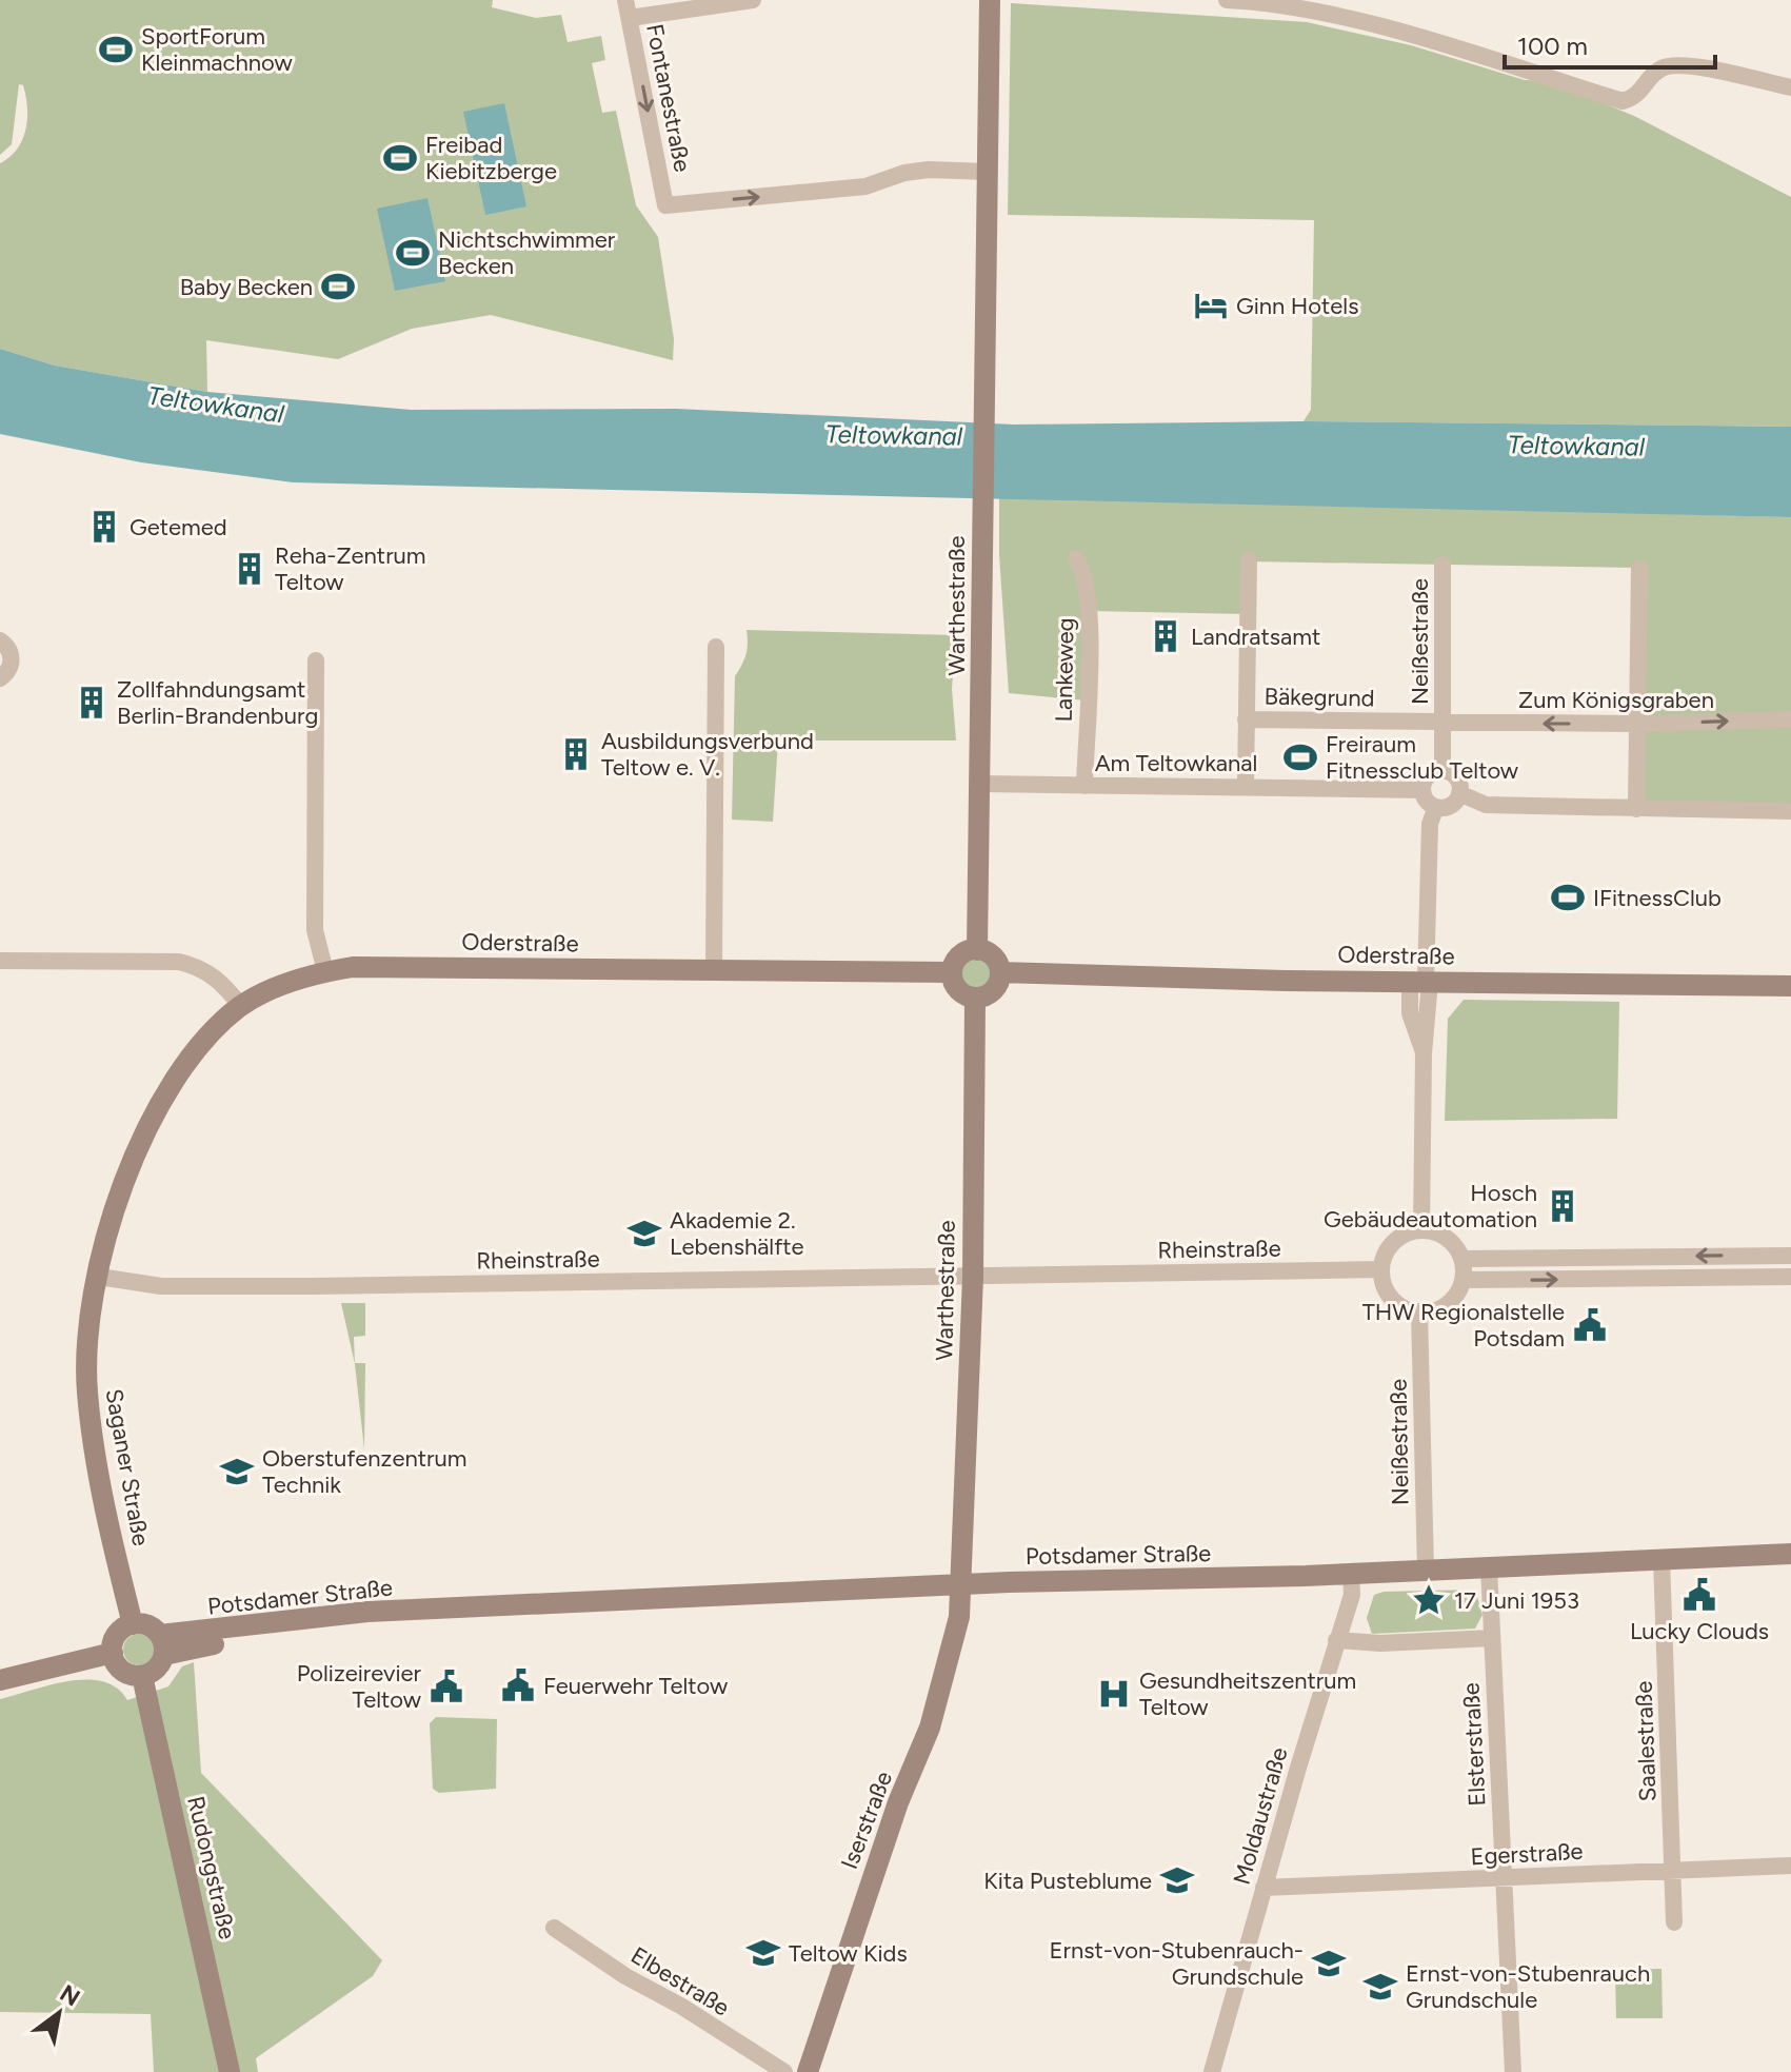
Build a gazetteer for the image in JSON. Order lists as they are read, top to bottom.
{
  "streets": {
    "street": [
      "Fontanestraße",
      "Warthestraße",
      "Neißestraße",
      "Lankeweg",
      "Bäkegrund",
      "Zum Königsgraben",
      "Am Teltowkanal",
      "Oderstraße",
      "Rheinstraße",
      "Saganer Straße",
      "Potsdamer Straße",
      "Saalestraße",
      "Elsterstraße",
      "Moldaustraße",
      "Iserstraße",
      "Egerstraße",
      "Rudongstraße",
      "Elbestraße"
    ]
  },
  "crossings": [
    ["Fontanestraße", "Warthestraße"],
    ["Warthestraße", "Am Teltowkanal"],
    ["Warthestraße", "Oderstraße"],
    ["Warthestraße", "Rheinstraße"],
    ["Warthestraße", "Potsdamer Straße"],
    ["Warthestraße", "Iserstraße"],
    ["Neißestraße", "Bäkegrund"],
    ["Neißestraße", "Zum Königsgraben"],
    ["Neißestraße", "Am Teltowkanal"],
    ["Neißestraße", "Rheinstraße"],
    ["Neißestraße", "Potsdamer Straße"],
    ["Lankeweg", "Am Teltowkanal"],
    ["Bäkegrund", "Zum Königsgraben"],
    ["Bäkegrund", "Am Teltowkanal"],
    ["Oderstraße", "Saganer Straße"],
    ["Rheinstraße", "Saganer Straße"],
    ["Saganer Straße", "Potsdamer Straße"],
    ["Saganer Straße", "Rudongstraße"],
    ["Potsdamer Straße", "Saalestraße"],
    ["Potsdamer Straße", "Elsterstraße"],
    ["Potsdamer Straße", "Moldaustraße"],
    ["Potsdamer Straße", "Iserstraße"],
    ["Potsdamer Straße", "Rudongstraße"],
    ["Saalestraße", "Egerstraße"],
    ["Elsterstraße", "Egerstraße"],
    ["Moldaustraße", "Egerstraße"]
  ],
  "water": ["Teltowkanal"],
  "places": {
    "sports": [
      "SportForum Kleinmachnow",
      "Freibad Kiebitzberge",
      "Nichtschwimmer Becken",
      "Baby Becken",
      "Freiraum Fitnessclub Teltow",
      "IFitnessClub"
    ],
    "hotel": ["Ginn Hotels"],
    "building": [
      "Getemed",
      "Reha-Zentrum Teltow",
      "Landratsamt",
      "Zollfahndungsamt Berlin-Brandenburg",
      "Ausbildungsverbund Teltow e. V.",
      "Hosch Gebäudeautomation"
    ],
    "school or university": [
      "Akademie 2. Lebenshälfte",
      "Oberstufenzentrum Technik",
      "Kita Pusteblume",
      "Teltow Kids",
      "Ernst-von-Stubenrauch- Grundschule",
      "Ernst-von-Stubenrauch Grundschule"
    ],
    "public building": [
      "THW Regionalstelle Potsdam",
      "Lucky Clouds",
      "Feuerwehr Teltow",
      "Polizeirevier Teltow"
    ],
    "place": ["17 Juni 1953"],
    "hospital": ["Gesundheitszentrum Teltow"]
  },
  "scale_bar": "100 m",
  "north": "top right"
}
